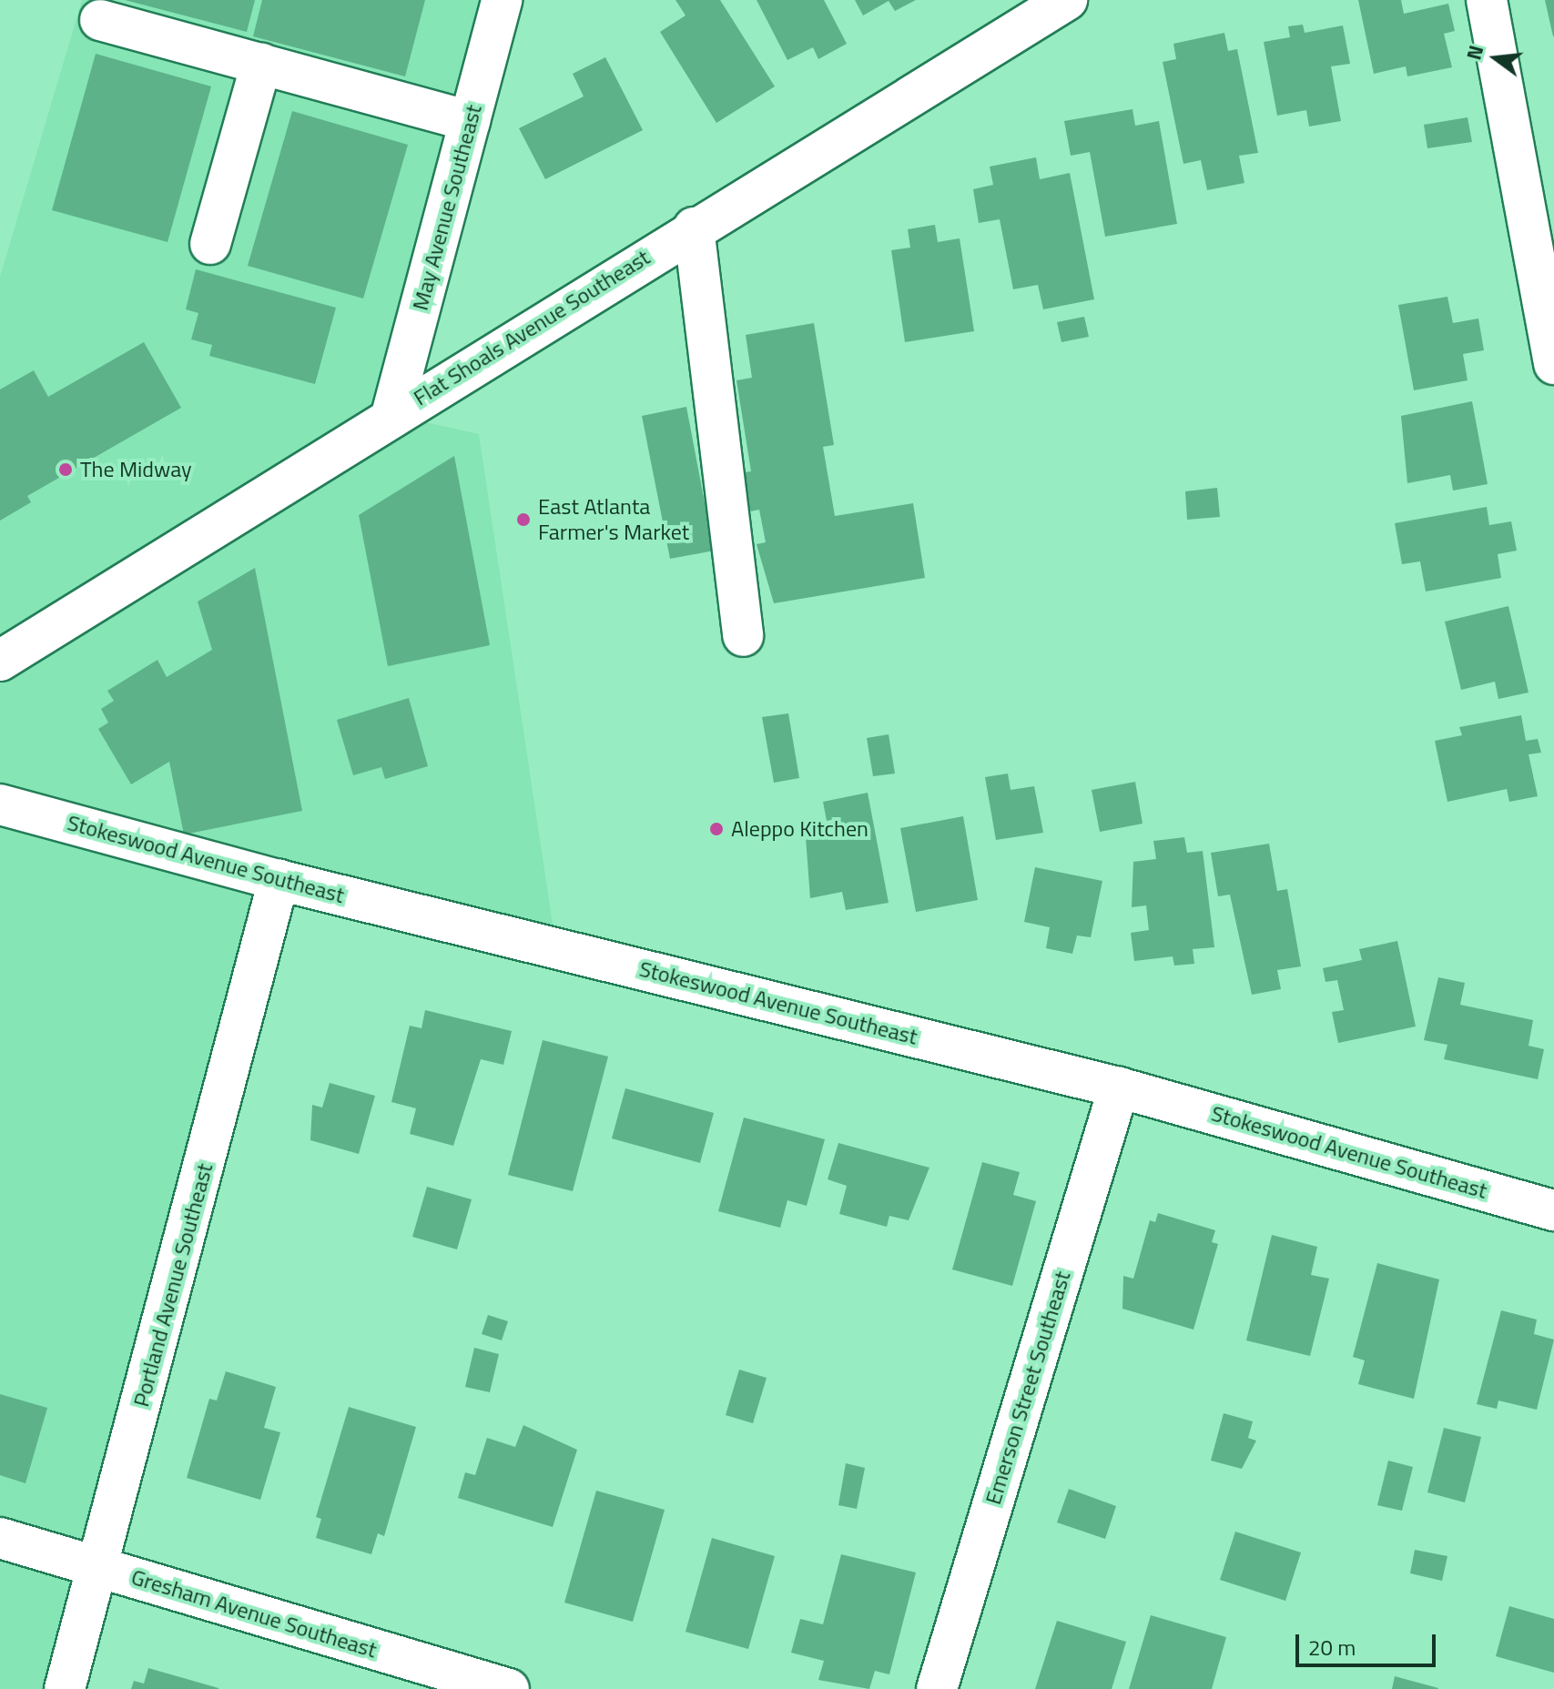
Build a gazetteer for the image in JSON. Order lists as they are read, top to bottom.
{
  "streets": {
    "street": [
      "May Avenue Southeast",
      "Flat Shoals Avenue Southeast",
      "Stokeswood Avenue Southeast",
      "Portland Avenue Southeast",
      "Emerson Street Southeast",
      "Gresham Avenue Southeast"
    ]
  },
  "crossings": [
    ["May Avenue Southeast", "Flat Shoals Avenue Southeast"],
    ["Stokeswood Avenue Southeast", "Portland Avenue Southeast"],
    ["Stokeswood Avenue Southeast", "Emerson Street Southeast"],
    ["Portland Avenue Southeast", "Gresham Avenue Southeast"]
  ],
  "places": ["The Midway", "East Atlanta Farmer's Market", "Aleppo Kitchen"],
  "scale_bar": "20 m",
  "north": "left"
}
